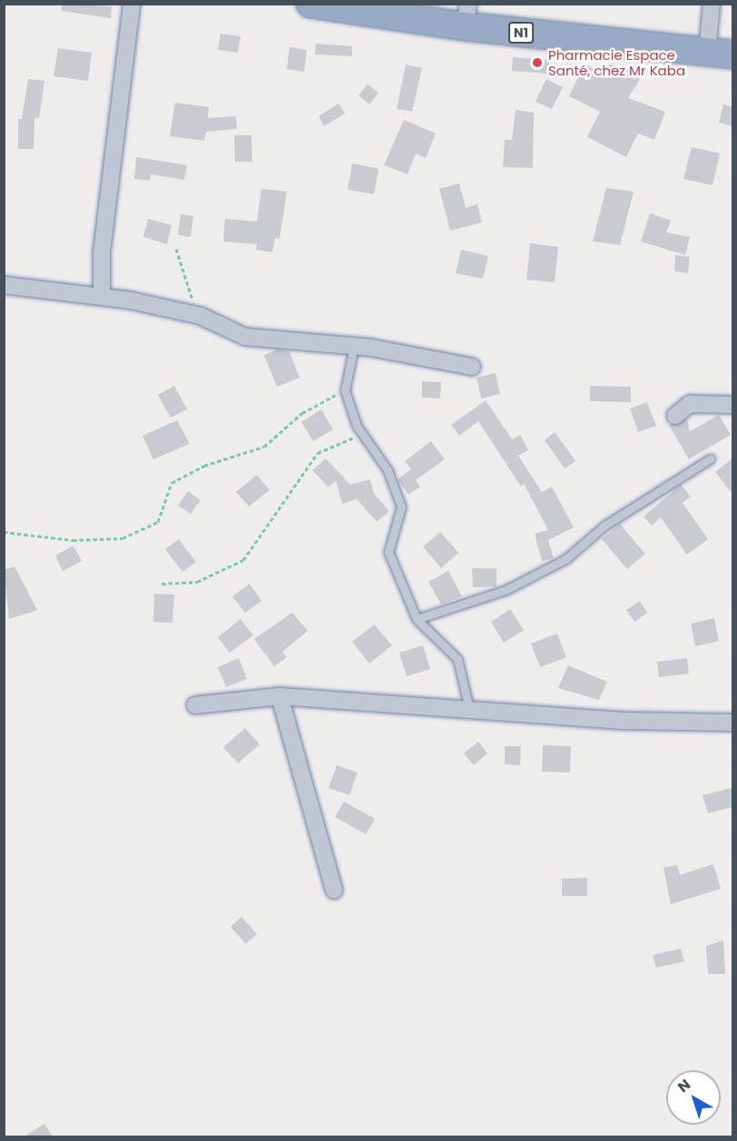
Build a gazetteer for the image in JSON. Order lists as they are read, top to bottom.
{
  "streets": {
    "highway": ["N1"]
  },
  "places": ["Pharmacie Espace Santé, chez Mr Kaba"],
  "north": "top left"
}
